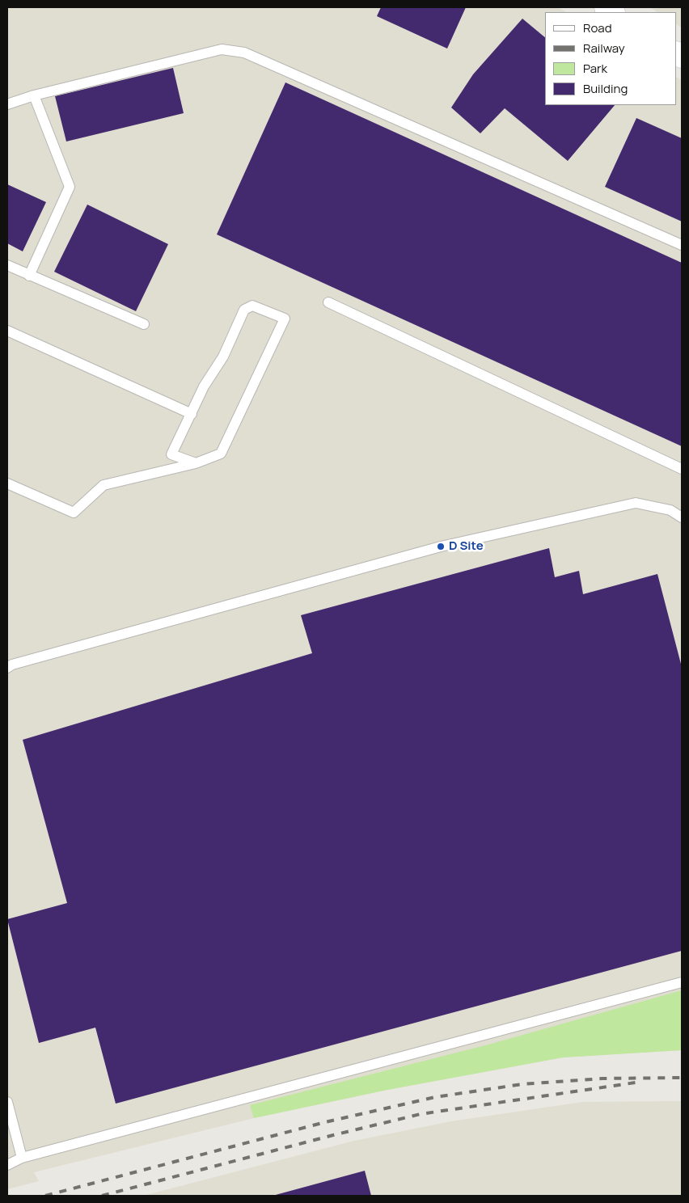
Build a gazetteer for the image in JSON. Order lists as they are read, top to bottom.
{
  "places": ["D Site"],
  "legend": [
    "Road",
    "Railway",
    "Park",
    "Building"
  ]
}
